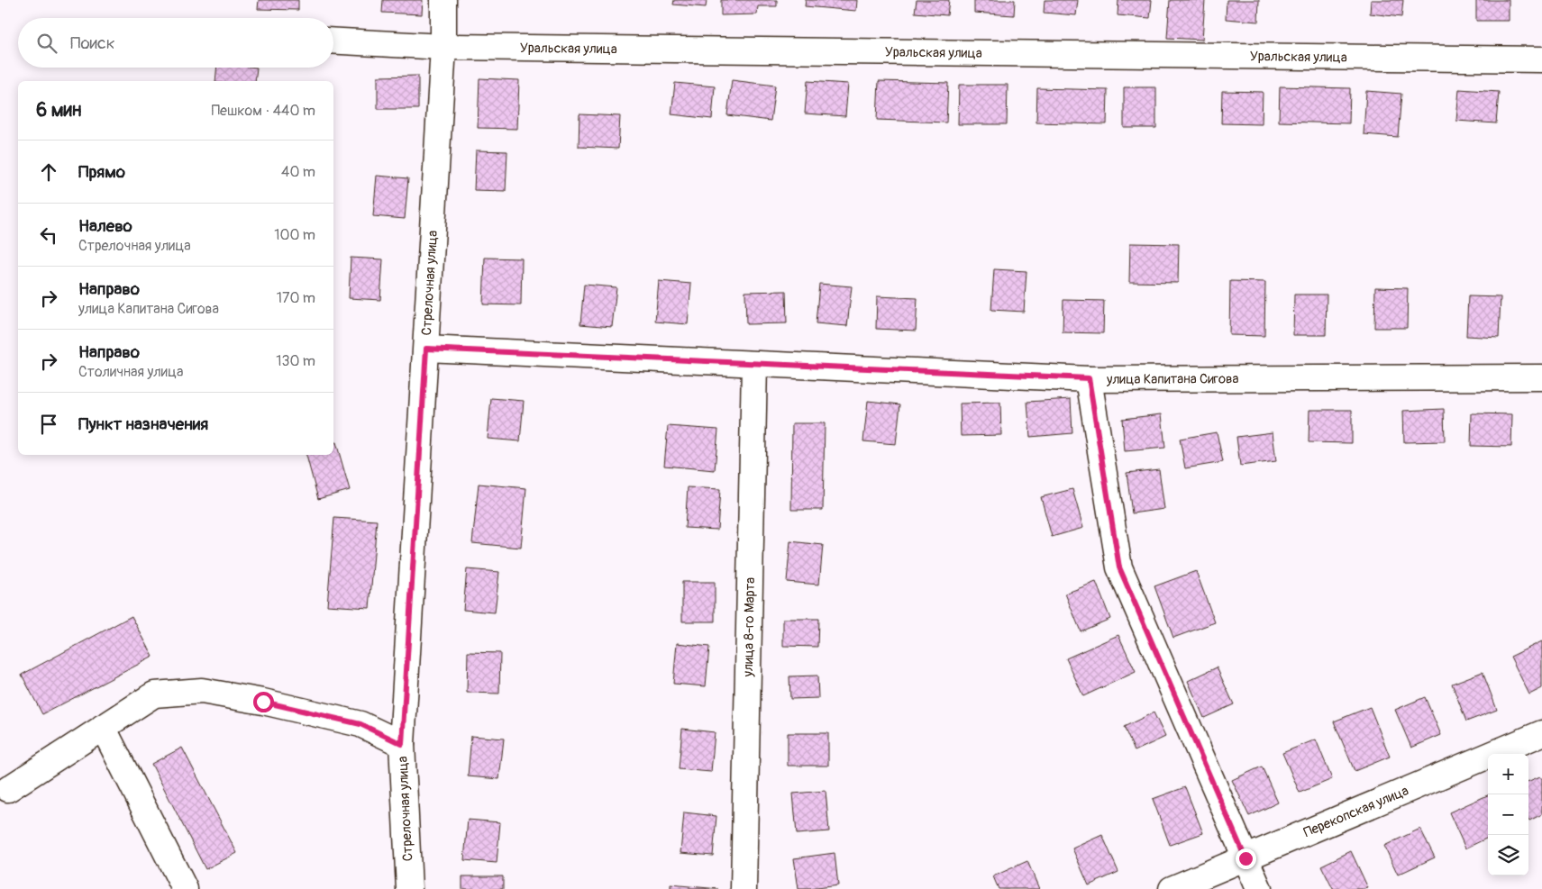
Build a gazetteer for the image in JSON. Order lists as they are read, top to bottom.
{
  "streets": {
    "street": [
      "Уральская улица",
      "Стрелочная улица",
      "улица Капитана Сигова",
      "улица 8-го Марта",
      "Перекопская улица"
    ]
  },
  "crossings": [
    ["Уральская улица", "Стрелочная улица"],
    ["Стрелочная улица", "улица Капитана Сигова"],
    ["улица Капитана Сигова", "улица 8-го Марта"]
  ],
  "page": {
    "search": "Поиск",
    "heading": ["6 мин", "Пешком · 440 m"],
    "list": [
      ["Прямо", "40 m"],
      ["Налево", "Стрелочная улица", "100 m"],
      ["Направо", "улица Капитана Сигова", "170 m"],
      ["Направо", "Столичная улица", "130 m"],
      "Пункт назначения"
    ],
    "map_buttons": ["+", "−"]
  }
}
